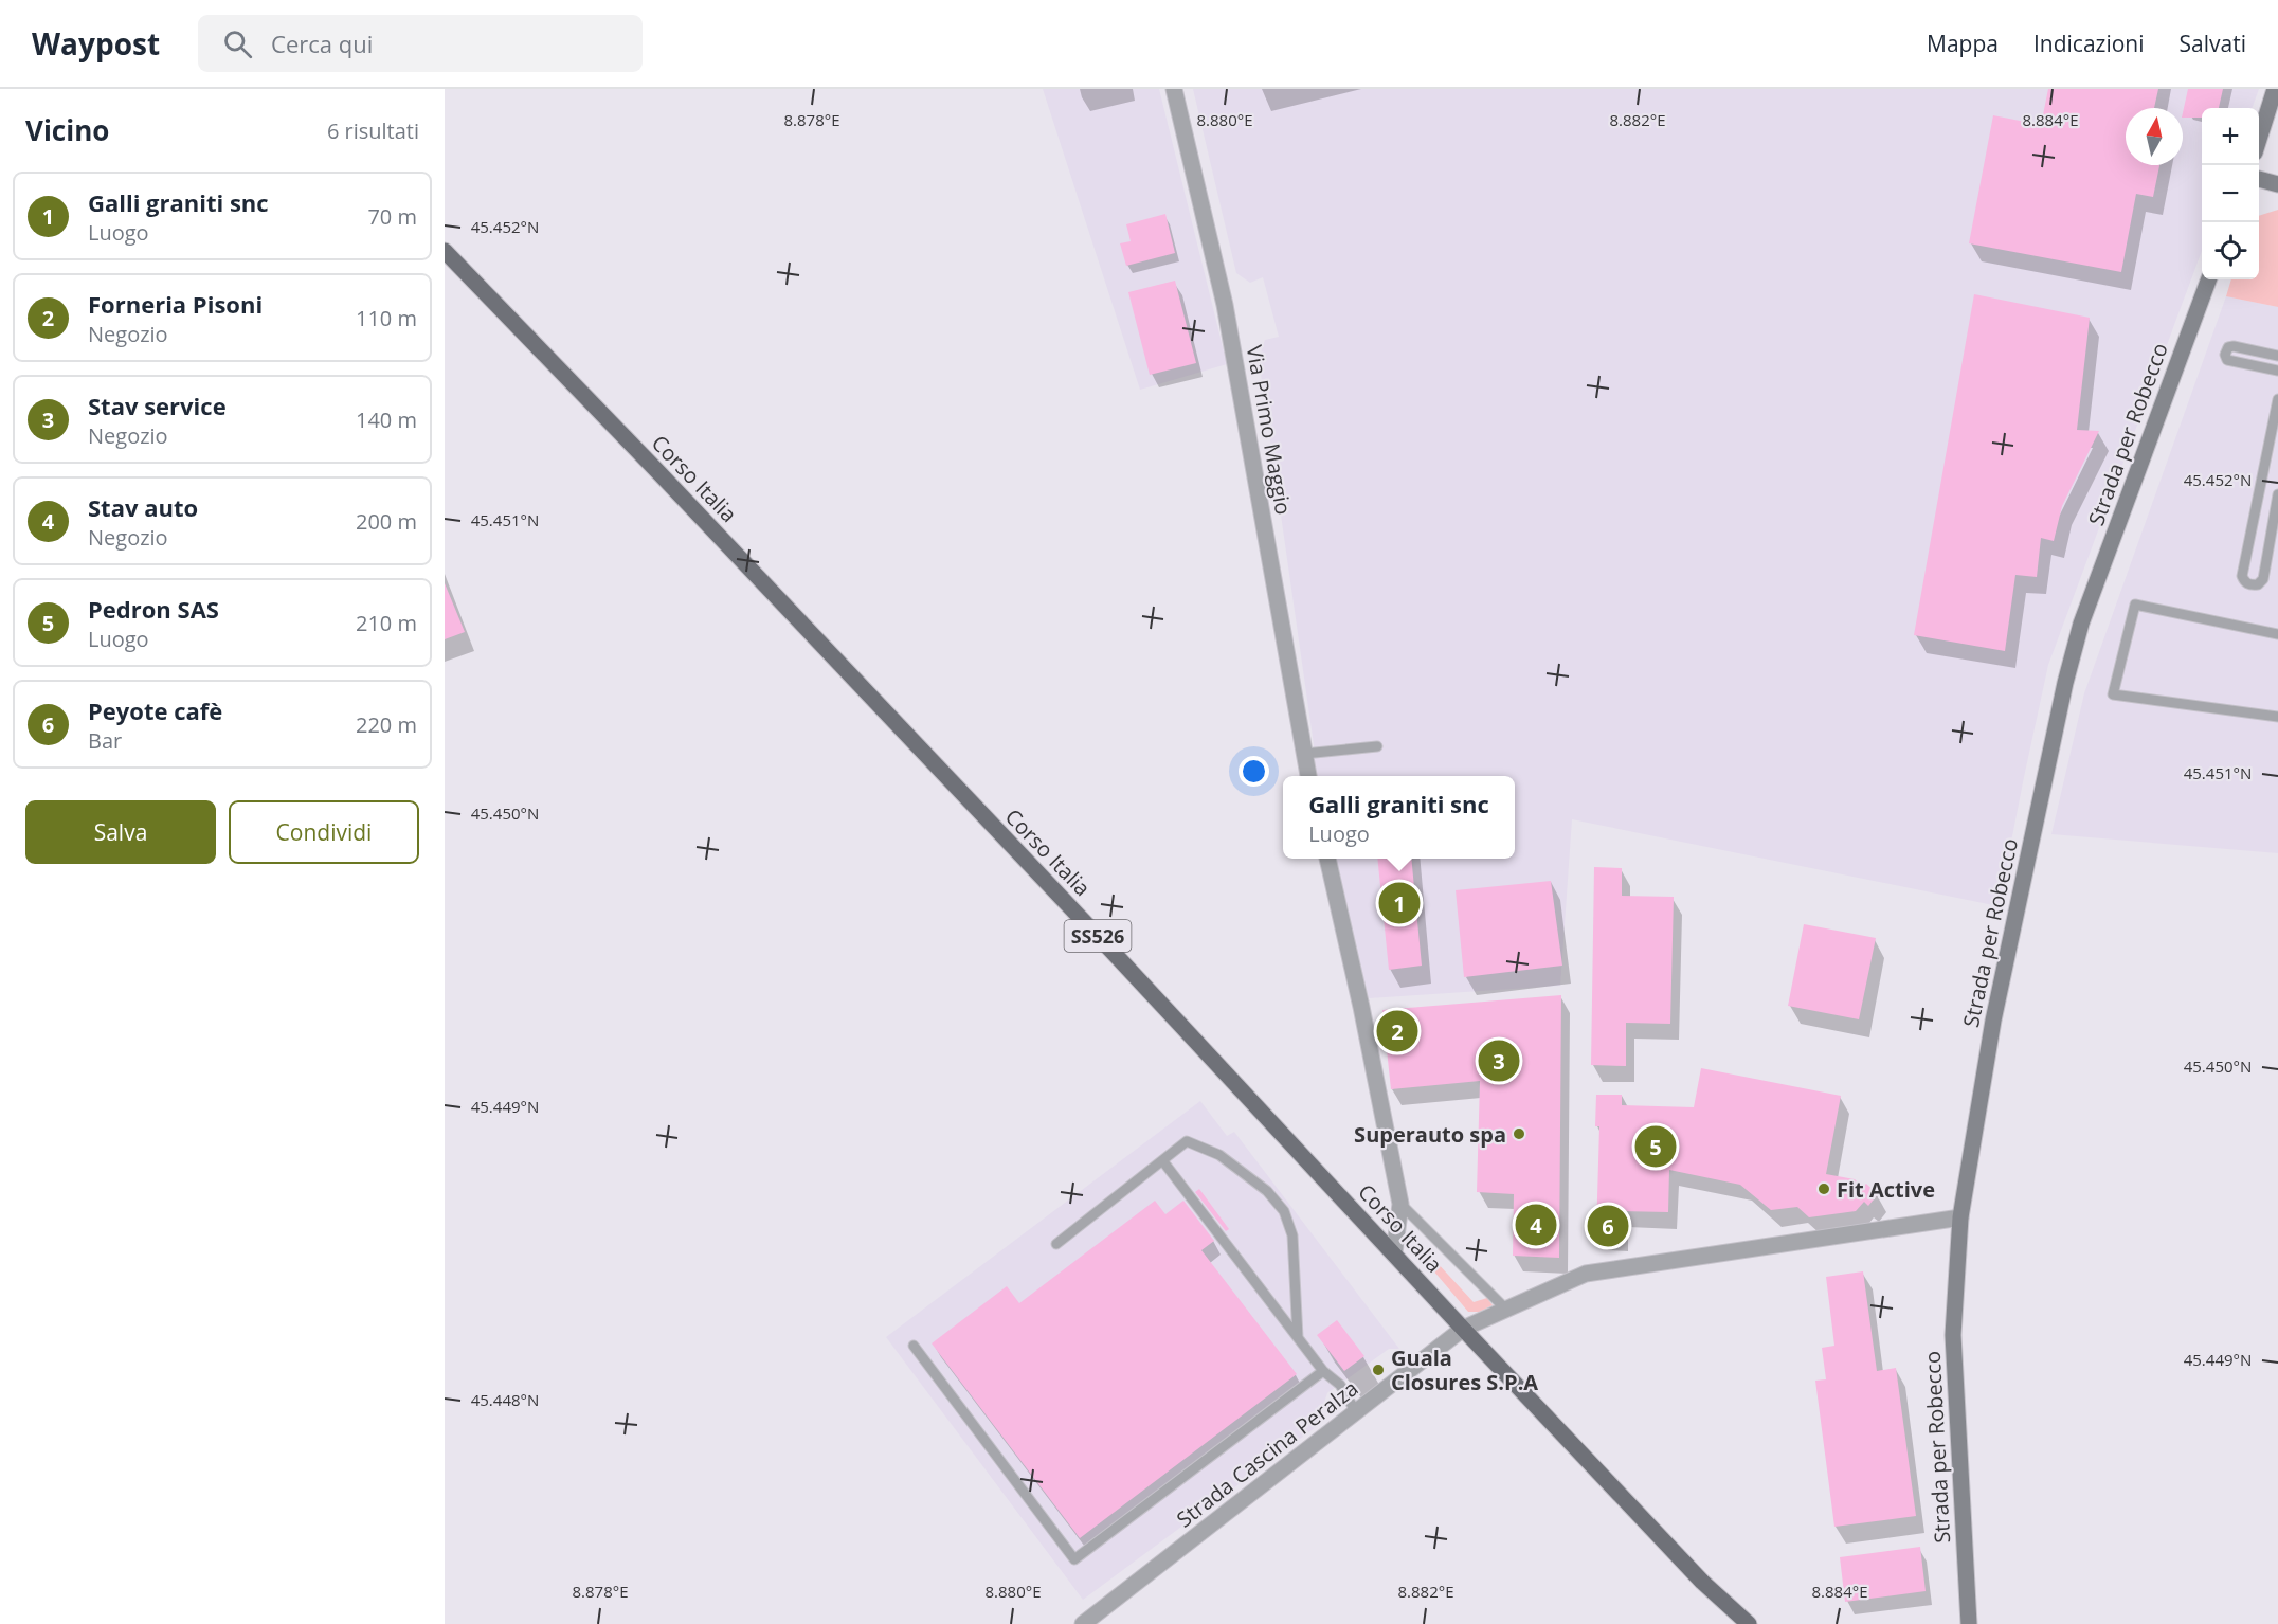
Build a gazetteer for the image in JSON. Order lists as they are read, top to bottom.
{
  "streets": {
    "main road": ["Corso Italia", "SS526"],
    "street": ["Via Primo Maggio", "Strada per Robecco", "Strada Cascina Peralza"]
  },
  "crossings": [
    ["Strada per Robecco", "Strada Cascina Peralza"],
    ["Corso Italia", "Strada Cascina Peralza"]
  ],
  "places": ["Superauto spa", "Fit Active", "Guala Closures S.P.A"],
  "north": "top",
  "page": {
    "header": "Waypost",
    "search": "Cerca qui",
    "nav": ["Mappa", "Indicazioni", "Salvati"],
    "heading": ["Vicino", "6 risultati"],
    "map_buttons": ["+", "−"],
    "list": [
      {
        "mark": "1",
        "name": "Galli graniti snc",
        "note": "Luogo",
        "value": "70 m"
      },
      {
        "mark": "2",
        "name": "Forneria Pisoni",
        "note": "Negozio",
        "value": "110 m"
      },
      {
        "mark": "3",
        "name": "Stav service",
        "note": "Negozio",
        "value": "140 m"
      },
      {
        "mark": "4",
        "name": "Stav auto",
        "note": "Negozio",
        "value": "200 m"
      },
      {
        "mark": "5",
        "name": "Pedron SAS",
        "note": "Luogo",
        "value": "210 m"
      },
      {
        "mark": "6",
        "name": "Peyote cafè",
        "note": "Bar",
        "value": "220 m"
      }
    ],
    "popup": ["Galli graniti snc", "Luogo"],
    "buttons": ["Salva", "Condividi"],
    "pins": [
      "1",
      "2",
      "3",
      "5",
      "4",
      "6"
    ]
  },
  "coordinates": [
    "8.878°E",
    "8.880°E",
    "8.882°E",
    "8.884°E",
    "45.452°N",
    "45.451°N",
    "45.450°N",
    "45.449°N",
    "45.448°N"
  ]
}
